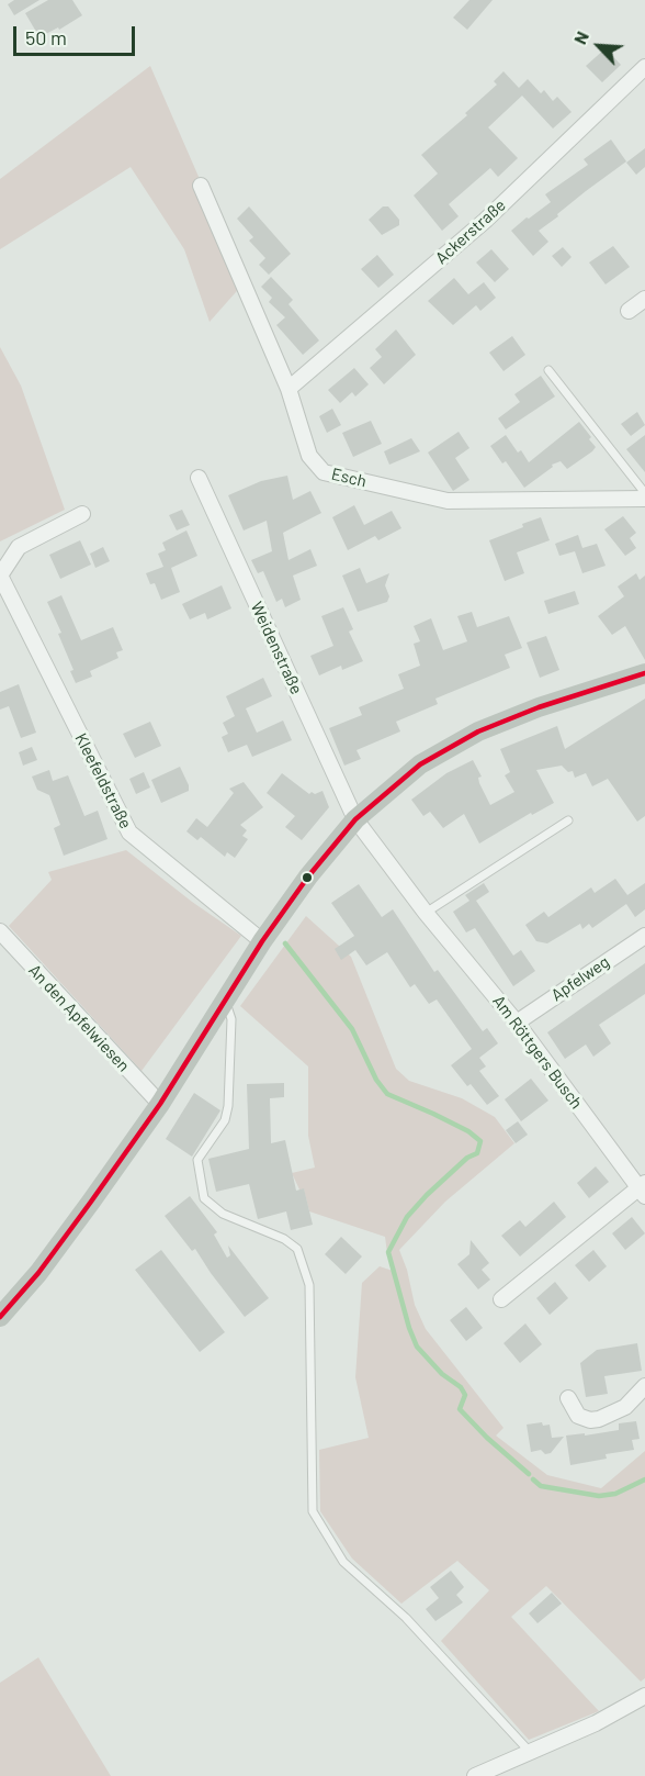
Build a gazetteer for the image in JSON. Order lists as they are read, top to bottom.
{
  "streets": {
    "street": [
      "Ackerstraße",
      "Esch",
      "Weidenstraße",
      "Kleefeldstraße",
      "Apfelweg",
      "An den Apfelwiesen",
      "Am Röttgers Busch"
    ]
  },
  "crossings": [
    ["Ackerstraße", "Esch"],
    ["Weidenstraße", "Am Röttgers Busch"],
    ["Apfelweg", "Am Röttgers Busch"]
  ],
  "scale_bar": "50 m",
  "north": "top left"
}
